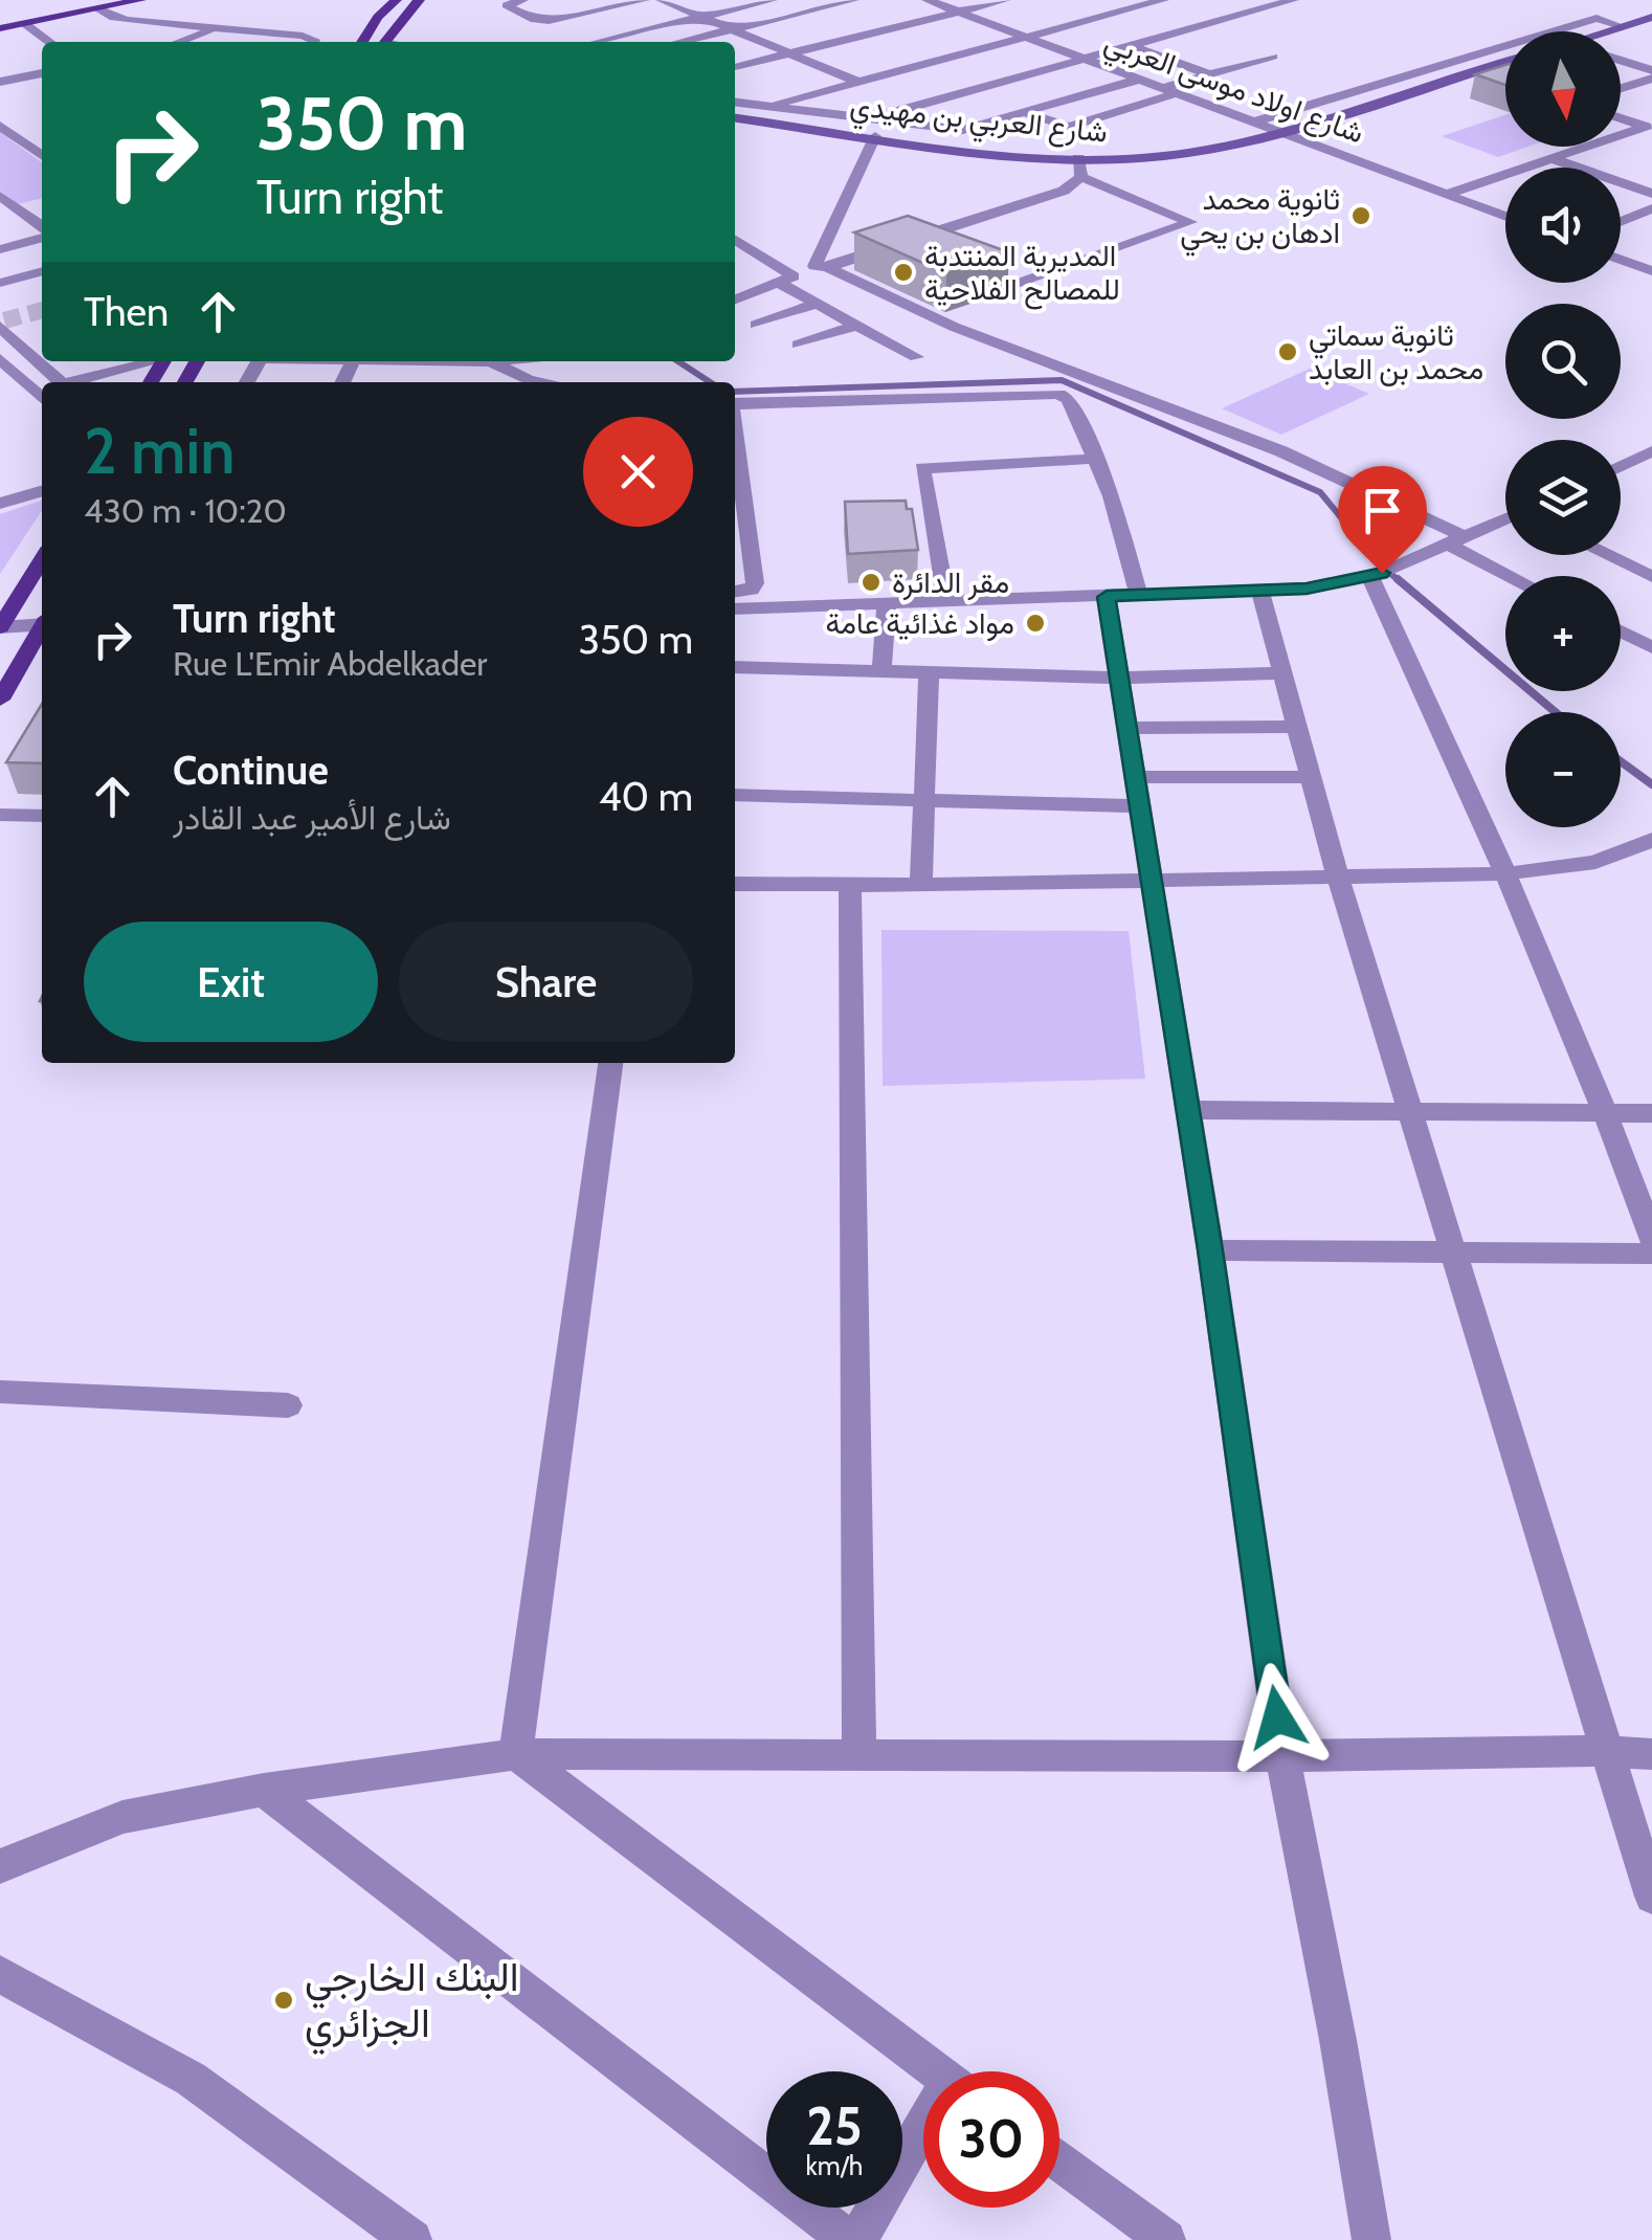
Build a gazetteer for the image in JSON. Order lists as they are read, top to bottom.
{
  "streets": {
    "street": ["شارع اولاد موسى العربي", "شارع العربي بن مهيدي"]
  },
  "crossings": [
    ["شارع اولاد موسى العربي", "شارع العربي بن مهيدي"]
  ],
  "places": [
    "ثانوية محمد ادهان بن يحي",
    "المديرية المنتدبة للمصالح الفلاحية",
    "ثانوية سماتي محمد بن العابد",
    "مقر الدائرة",
    "مواد غذائية عامة",
    "البنك الخارجي الجزائري"
  ],
  "north": "bottom",
  "page": {
    "map_buttons": ["+", "−"],
    "turn": ["350 m", "Turn right"],
    "then": "Then",
    "heading": ["2 min", "430 m · 10:20"],
    "list": [
      {
        "name": "Turn right",
        "note": "Rue L'Emir Abdelkader",
        "value": "350 m"
      },
      {
        "name": "Continue",
        "note": "شارع الأمير عبد القادر",
        "value": "40 m"
      }
    ],
    "buttons": ["Exit", "Share"],
    "speed": "25 km/h",
    "limit": "30"
  }
}
